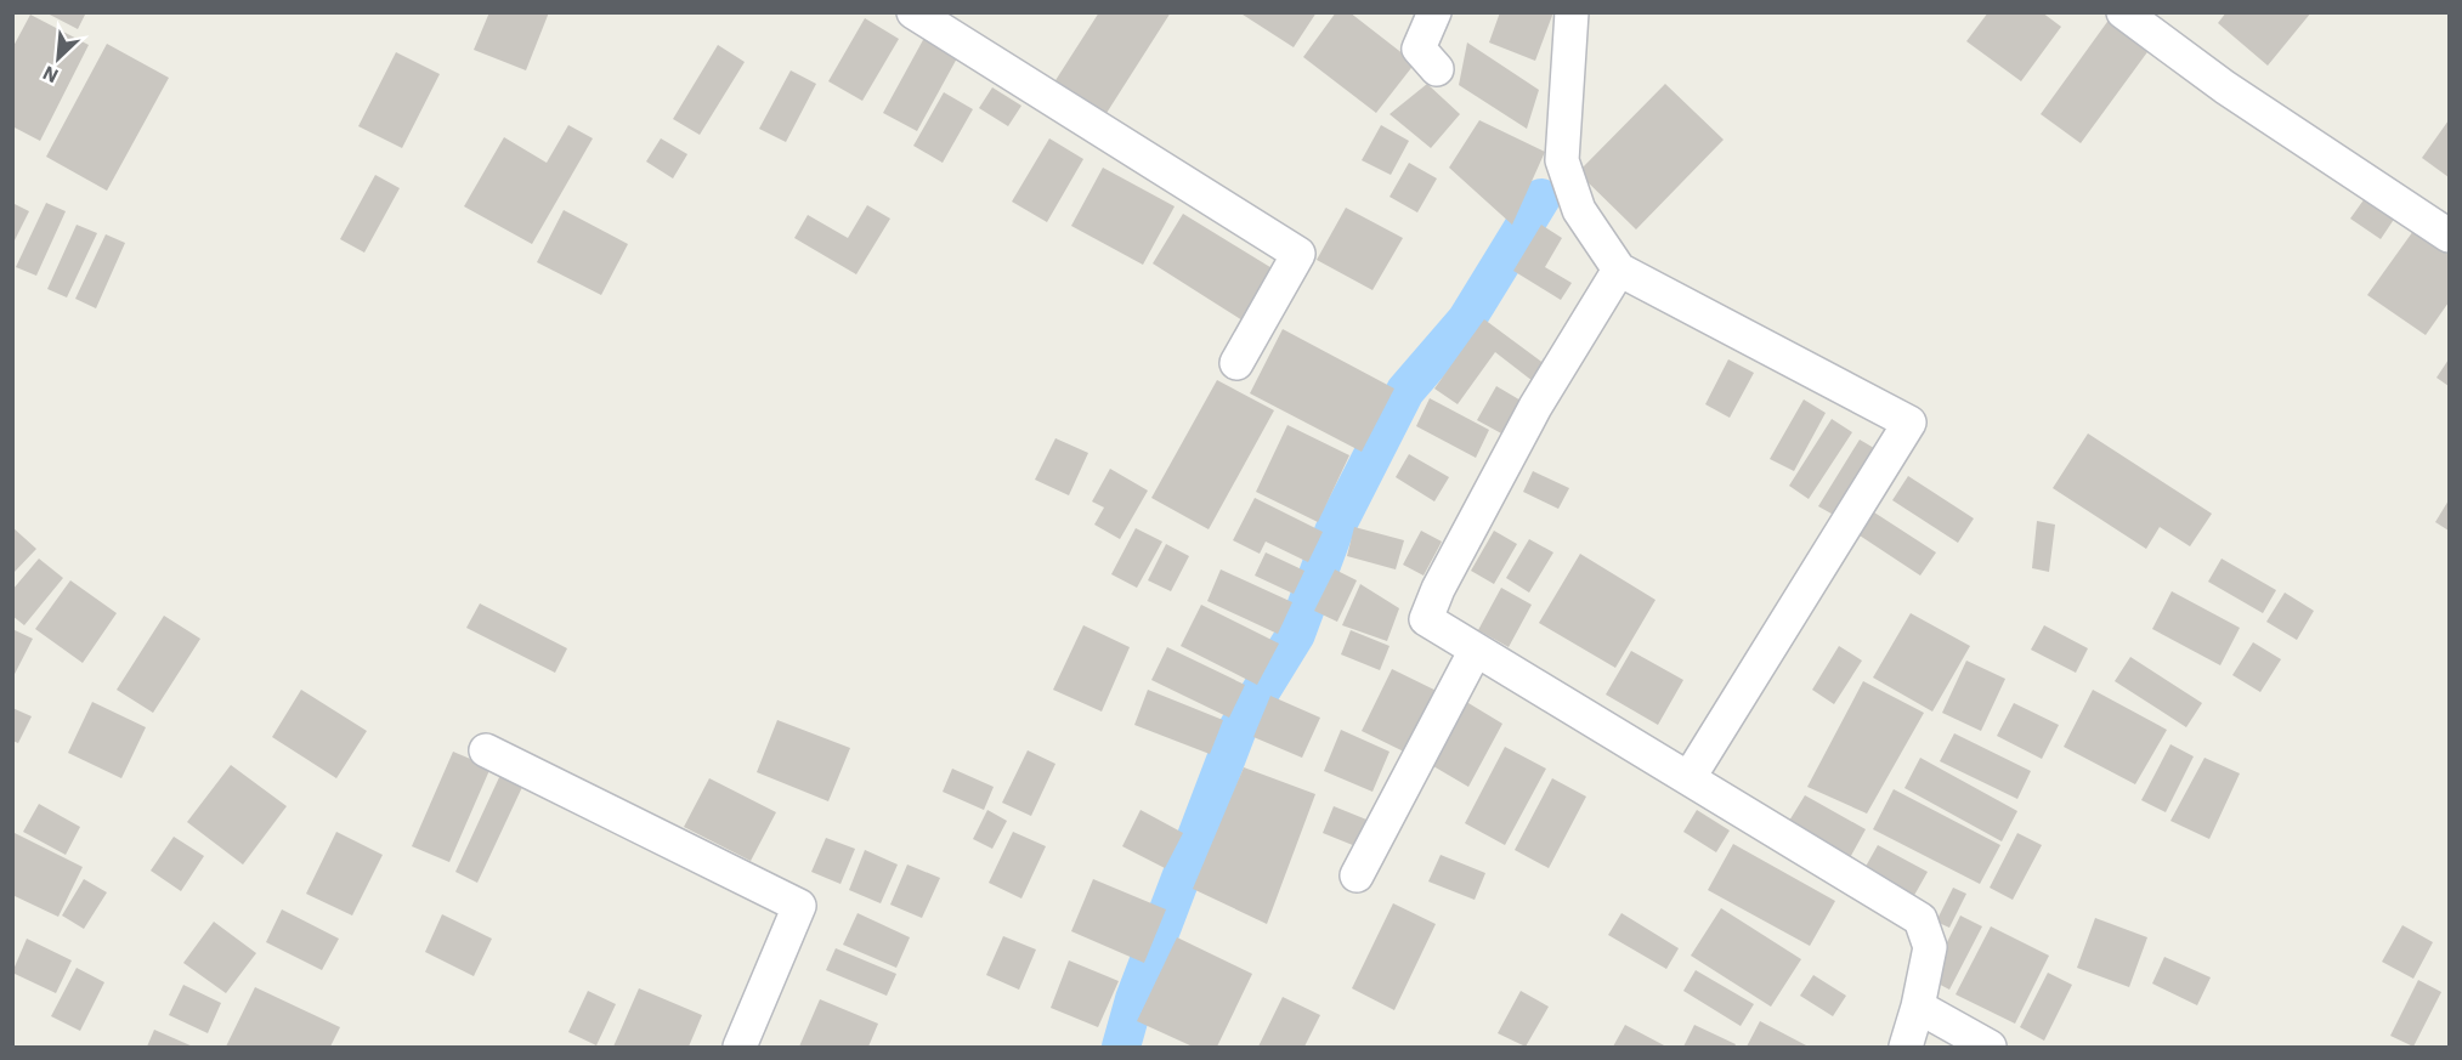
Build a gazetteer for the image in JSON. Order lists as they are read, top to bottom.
{
  "north": "bottom left"
}
